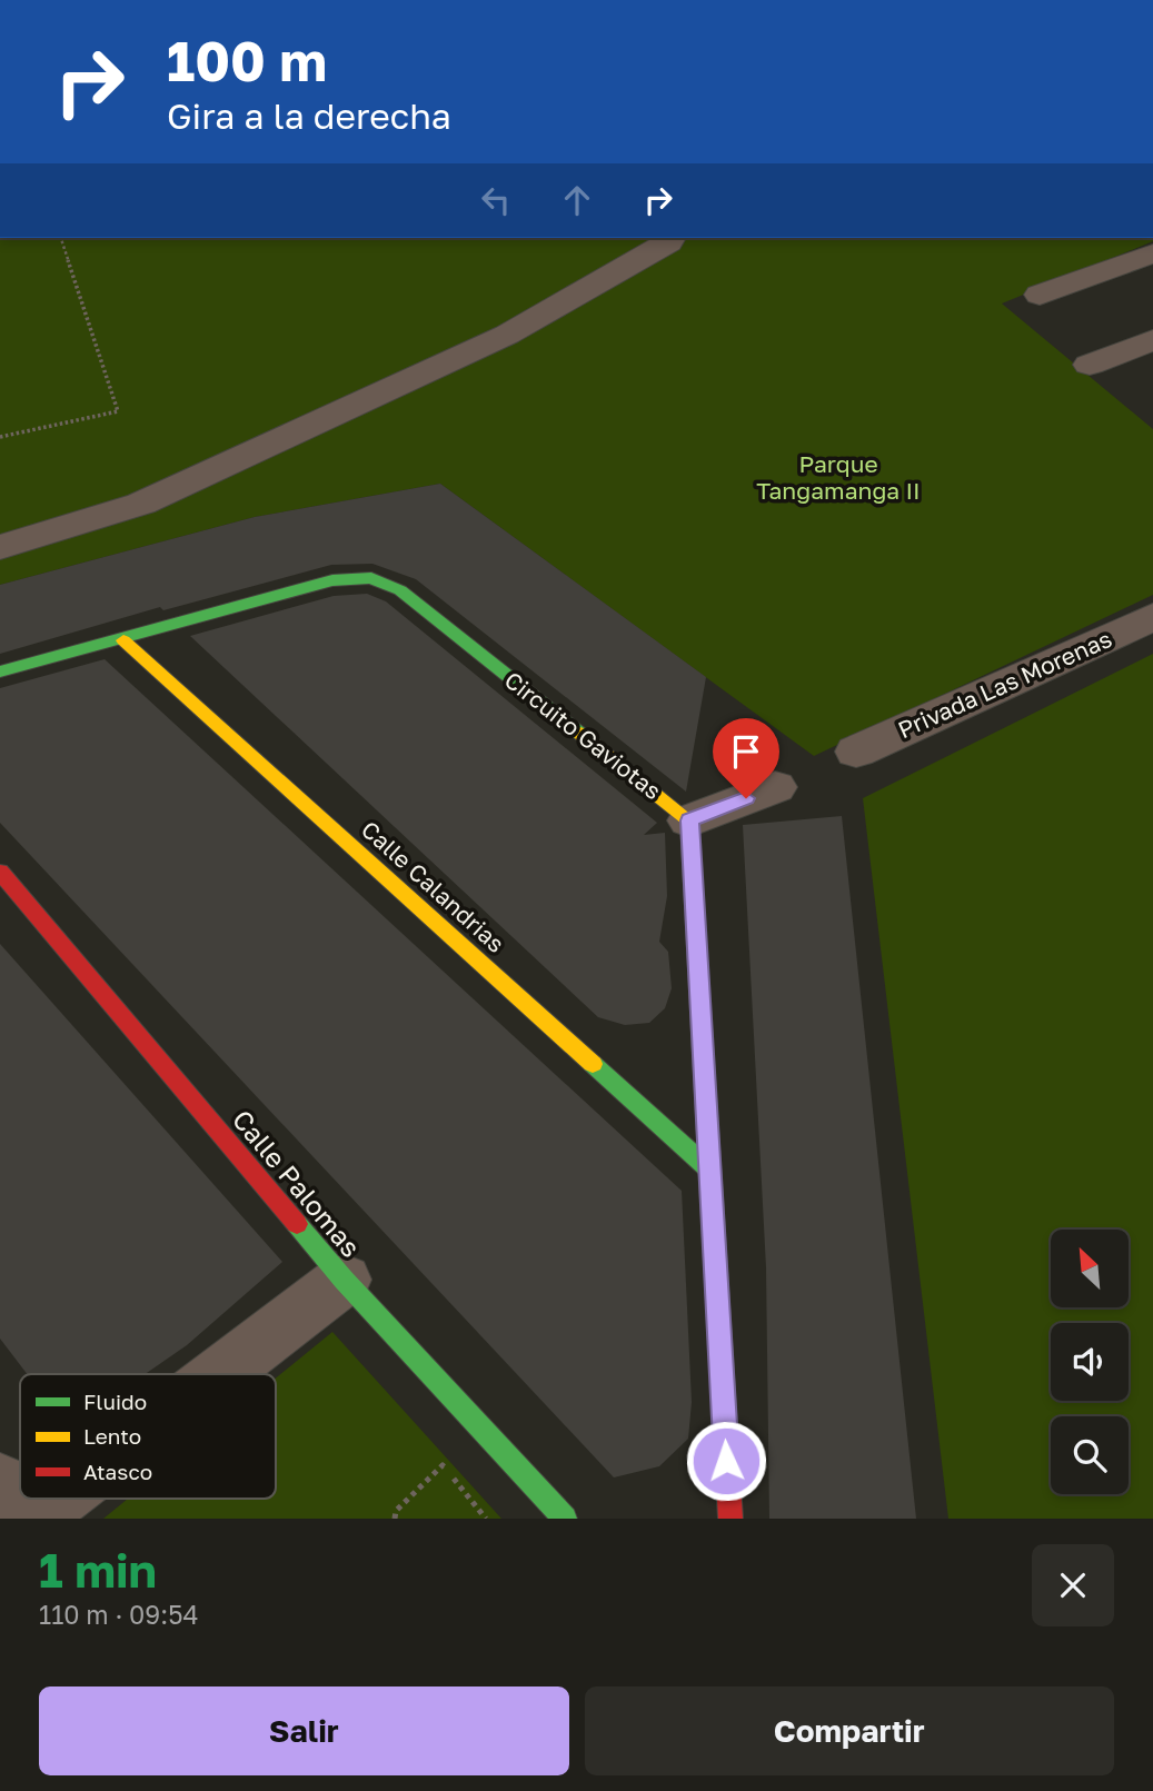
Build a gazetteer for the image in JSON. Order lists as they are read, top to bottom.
{
  "streets": {
    "street": [
      "Privada Las Morenas",
      "Circuito Gaviotas",
      "Calle Calandrias",
      "Calle Palomas"
    ]
  },
  "crossings": [
    ["Circuito Gaviotas", "Calle Calandrias"]
  ],
  "parks": ["Parque Tangamanga II"],
  "legend": ["Fluido", "Lento", "Atasco"],
  "north": "top left",
  "page": {
    "turn": ["100 m", "Gira a la derecha"],
    "heading": ["1 min", "110 m · 09:54"],
    "buttons": ["Salir", "Compartir"]
  }
}
